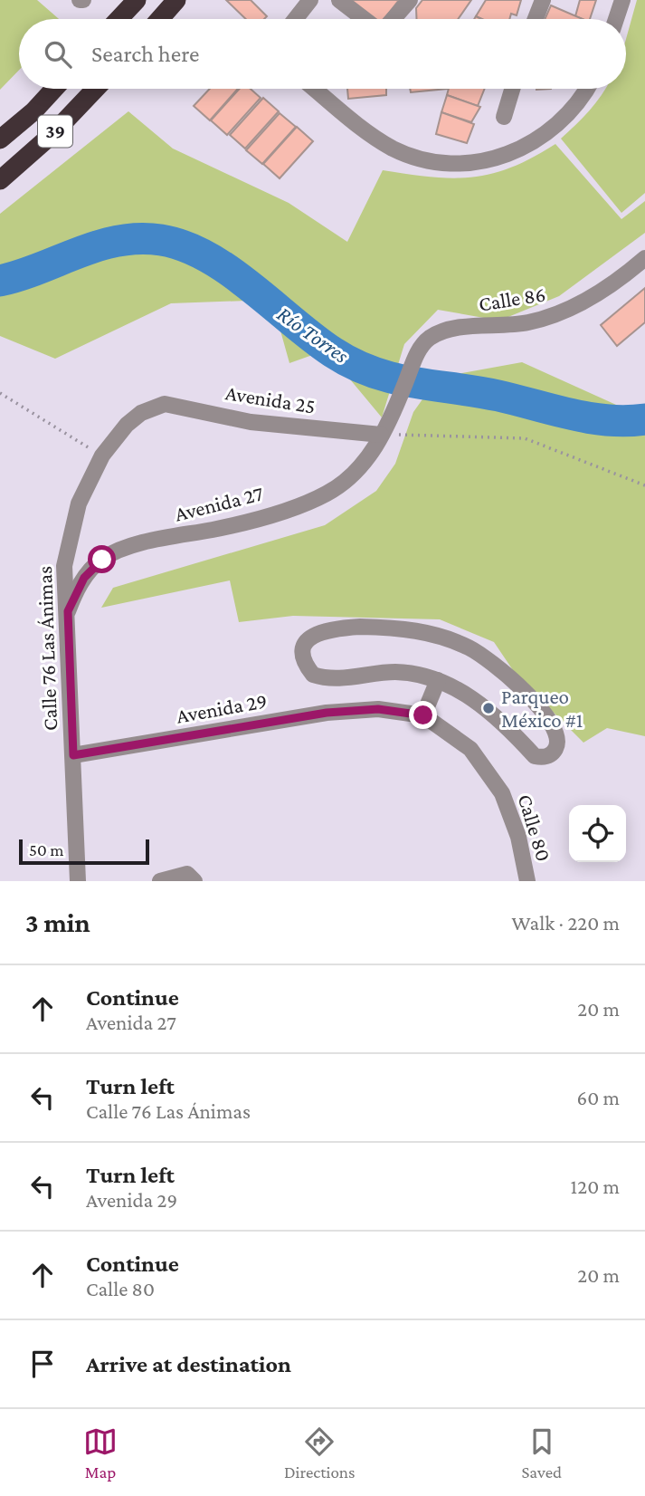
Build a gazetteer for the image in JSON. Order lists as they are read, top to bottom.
{
  "streets": {
    "highway": ["39"],
    "street": [
      "Calle 86",
      "Avenida 25",
      "Avenida 27",
      "Calle 76 Las Ánimas",
      "Avenida 29",
      "Calle 80"
    ]
  },
  "crossings": [
    ["Calle 86", "Avenida 27"],
    ["Avenida 25", "Avenida 27"],
    ["Avenida 25", "Calle 76 Las Ánimas"],
    ["Avenida 27", "Calle 76 Las Ánimas"],
    ["Calle 76 Las Ánimas", "Avenida 29"],
    ["Avenida 29", "Calle 80"]
  ],
  "water": ["Río Torres"],
  "places": ["Parqueo México #1"],
  "scale_bar": "50 m",
  "page": {
    "search": "Search here",
    "scale": "50 m",
    "heading": ["3 min", "Walk · 220 m"],
    "list": [
      ["Continue", "Avenida 27", "20 m"],
      ["Turn left", "Calle 76 Las Ánimas", "60 m"],
      ["Turn left", "Avenida 29", "120 m"],
      ["Continue", "Calle 80", "20 m"],
      "Arrive at destination"
    ],
    "nav": ["Map", "Directions", "Saved"]
  }
}
